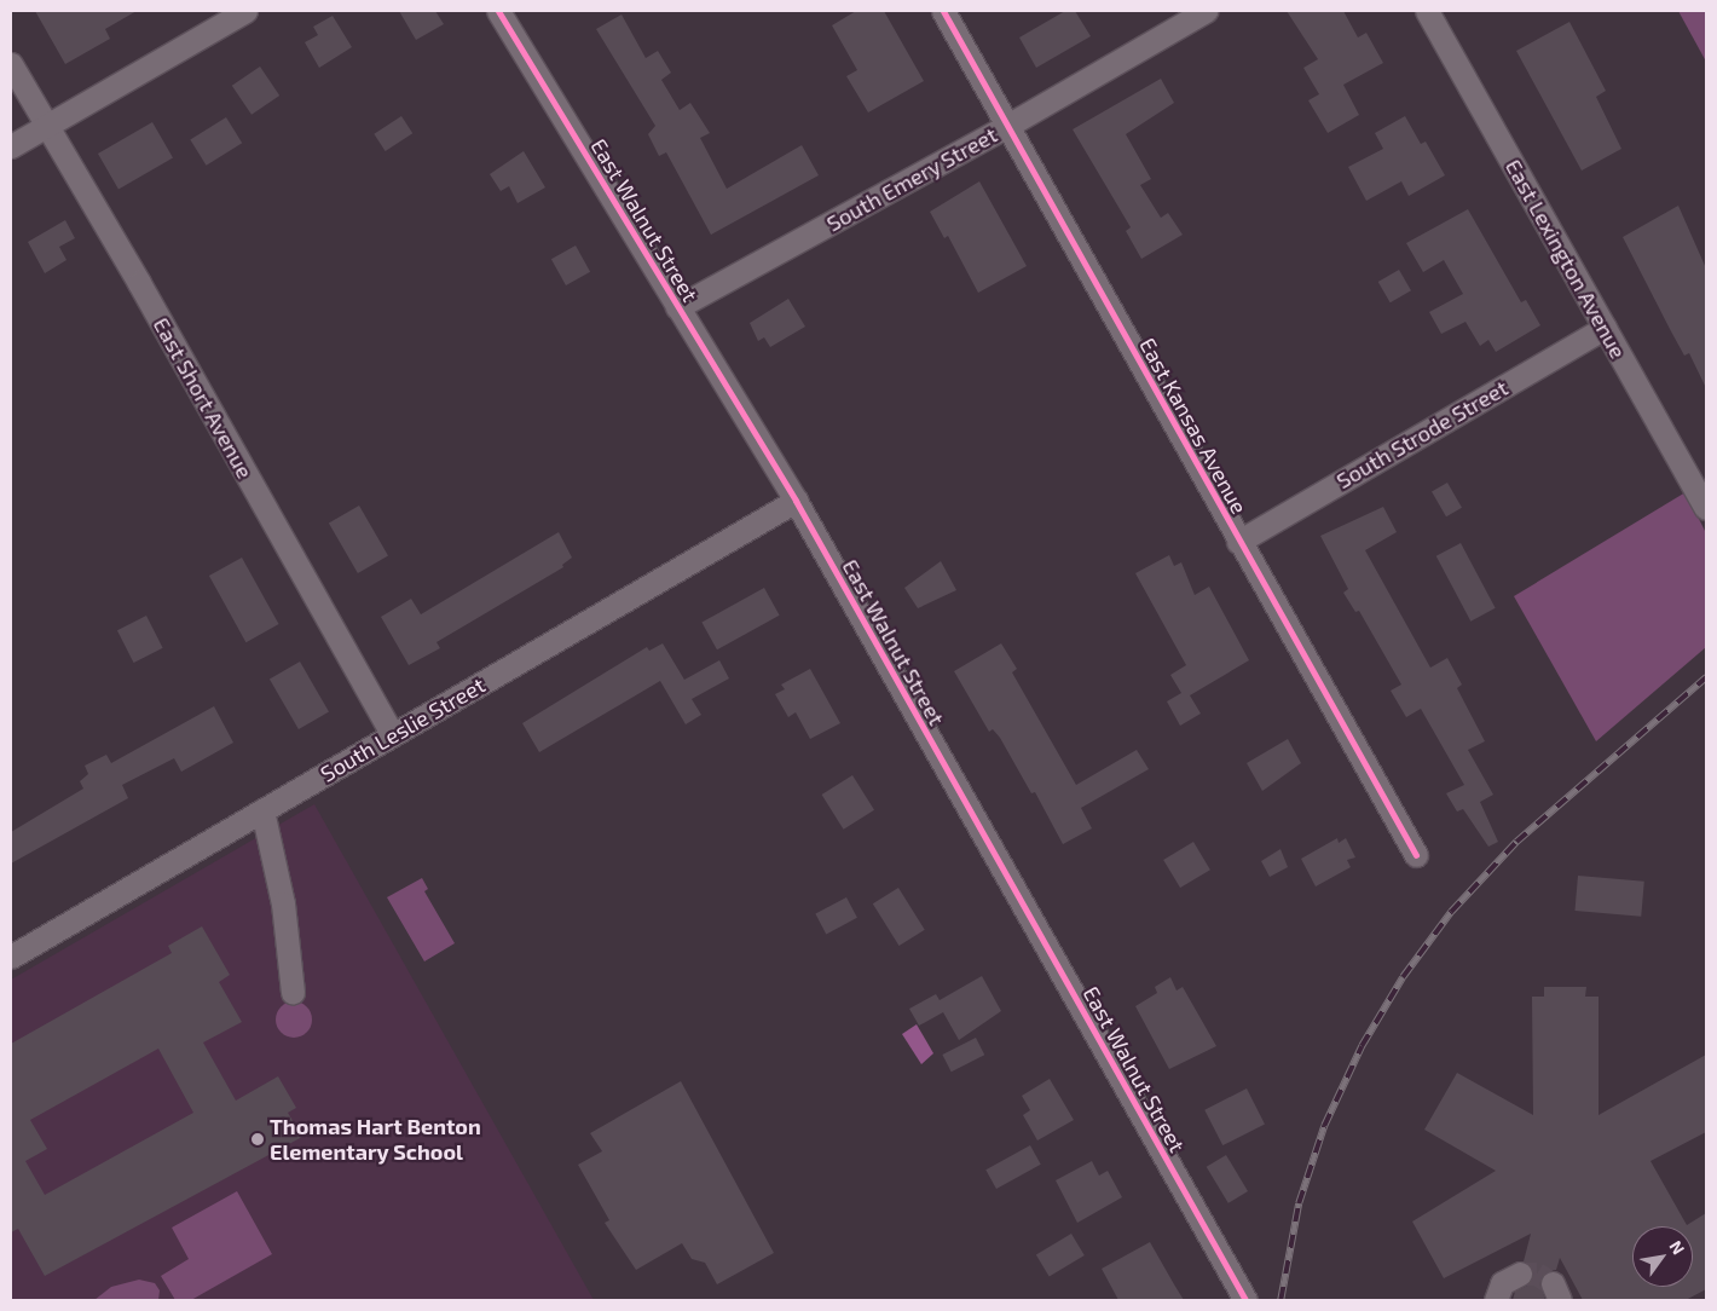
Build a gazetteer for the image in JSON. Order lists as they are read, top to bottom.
{
  "streets": {
    "street": [
      "South Emery Street",
      "East Walnut Street",
      "East Lexington Avenue",
      "East Short Avenue",
      "East Kansas Avenue",
      "South Strode Street",
      "South Leslie Street"
    ]
  },
  "crossings": [
    ["South Emery Street", "East Walnut Street"],
    ["South Emery Street", "East Kansas Avenue"],
    ["East Walnut Street", "South Leslie Street"],
    ["East Lexington Avenue", "South Strode Street"],
    ["East Short Avenue", "South Leslie Street"],
    ["East Kansas Avenue", "South Strode Street"]
  ],
  "places": ["Thomas Hart Benton Elementary School"],
  "north": "top right"
}
